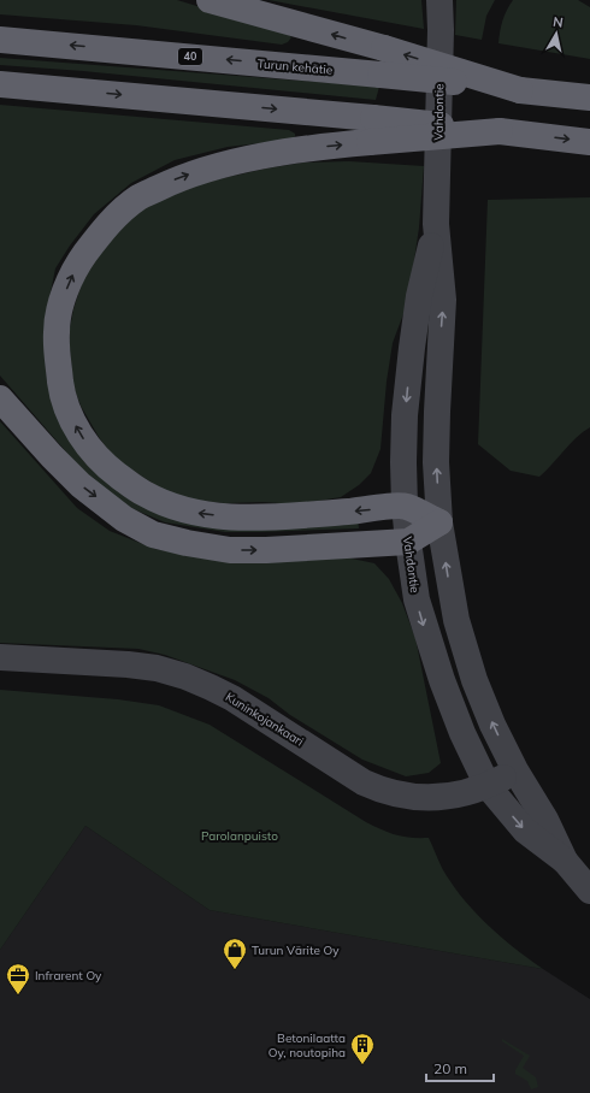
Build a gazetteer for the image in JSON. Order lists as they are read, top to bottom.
{
  "streets": {
    "highway": ["40", "Turun kehätie"],
    "street": ["Vahdontie", "Kuninkojankaari"]
  },
  "crossings": [
    ["Vahdontie", "Kuninkojankaari"]
  ],
  "parks": ["Parolanpuisto"],
  "places": {
    "shop": ["Turun Värite Oy"],
    "office": ["Infrarent Oy"],
    "building": ["Betonilaatta Oy, noutopiha"]
  },
  "scale_bar": "20 m",
  "north": "top"
}
